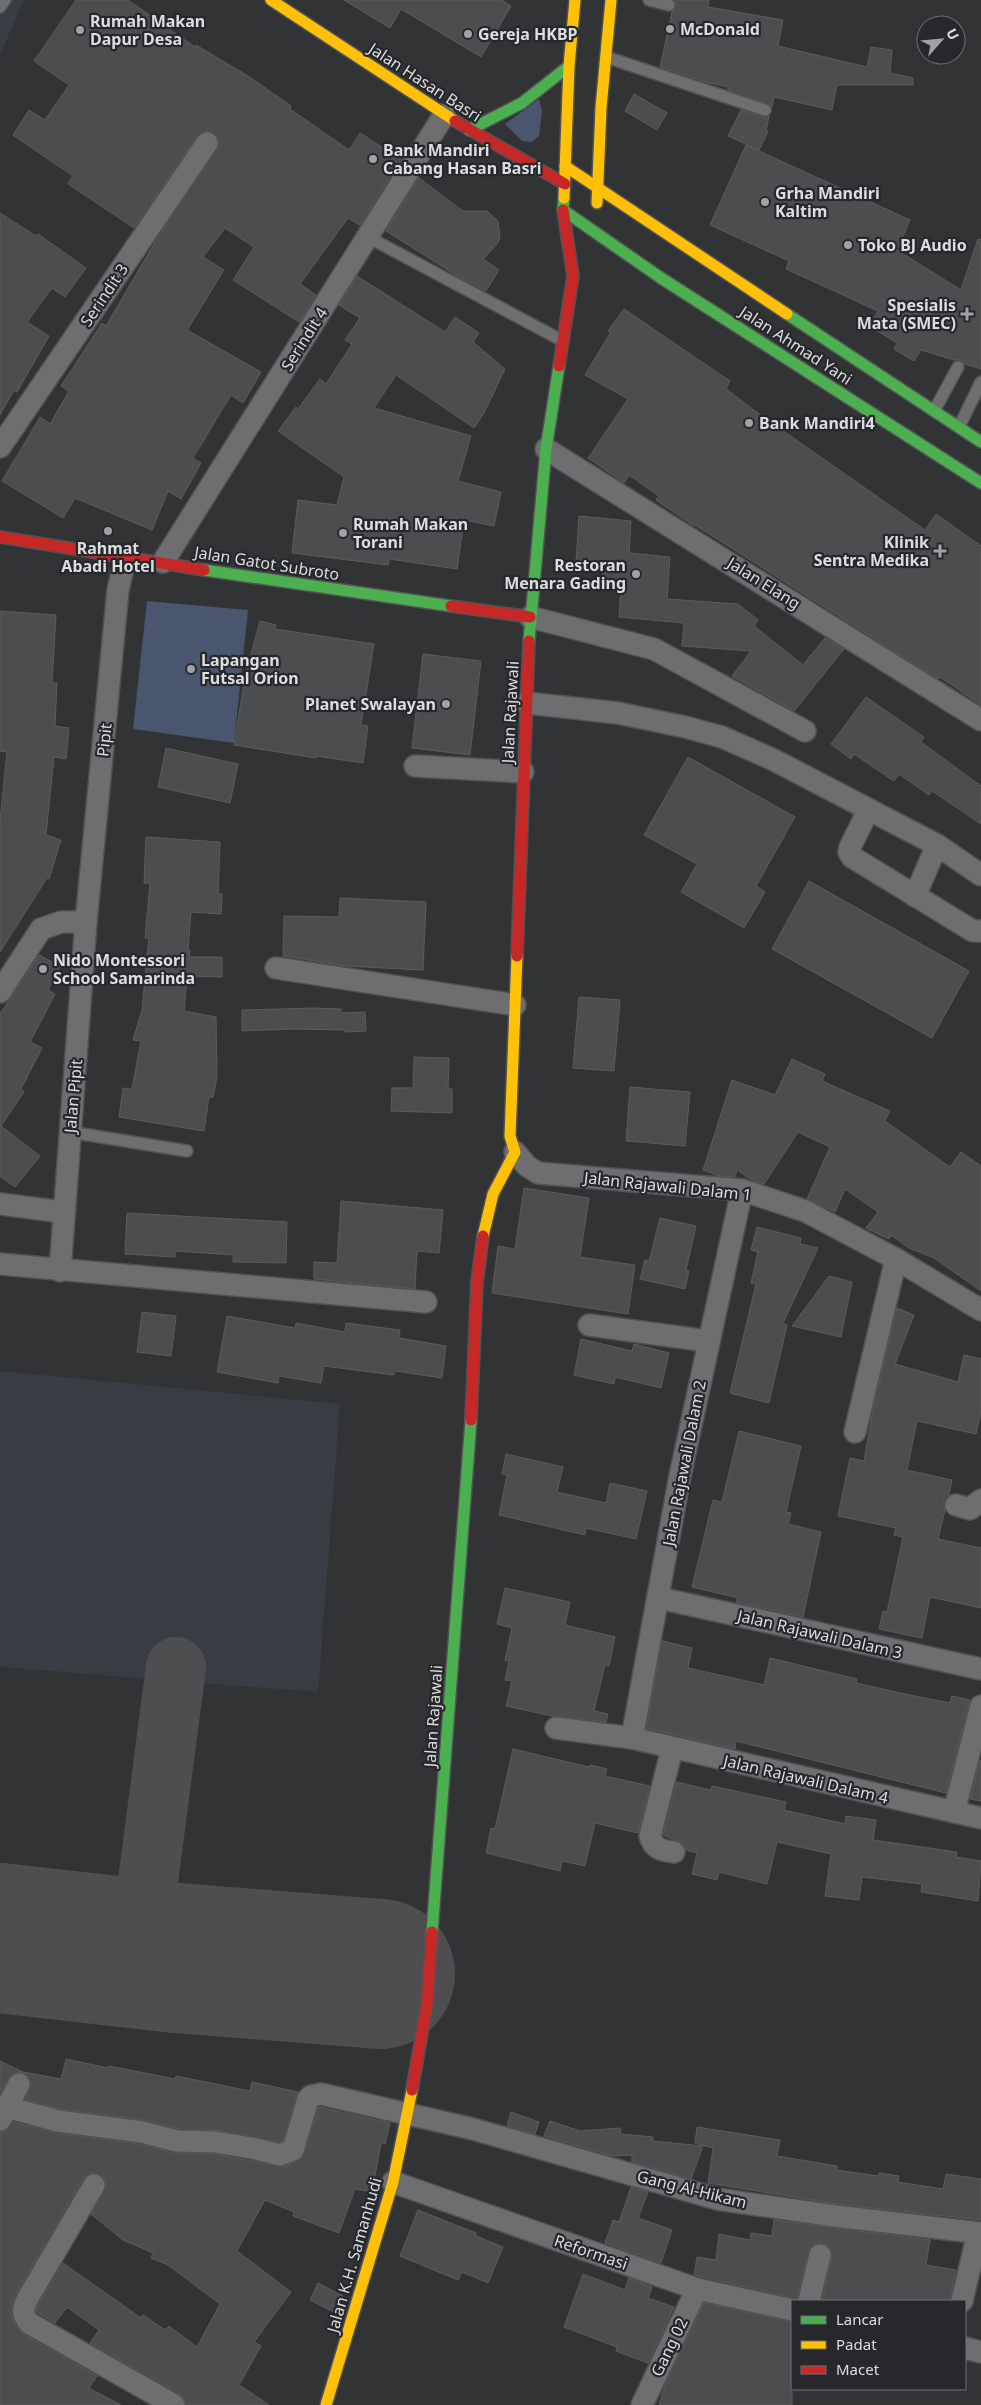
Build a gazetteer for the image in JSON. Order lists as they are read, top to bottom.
{
  "streets": {
    "street": [
      "Jalan Hasan Basri",
      "Serindit 3",
      "Serindit 4",
      "Jalan Ahmad Yani",
      "Jalan Gatot Subroto",
      "Jalan Elang",
      "Jalan Rajawali",
      "Pipit",
      "Jalan Pipit",
      "Jalan Rajawali Dalam 1",
      "Jalan Rajawali Dalam 2",
      "Jalan Rajawali Dalam 3",
      "Jalan Rajawali Dalam 4",
      "Gang Al-Hikam",
      "Reformasi",
      "Jalan K.H. Samanhudi",
      "Gang 02"
    ]
  },
  "crossings": [
    ["Jalan Hasan Basri", "Serindit 4"],
    ["Serindit 4", "Jalan Gatot Subroto"],
    ["Jalan Gatot Subroto", "Jalan Rajawali"],
    ["Jalan Gatot Subroto", "Pipit"],
    ["Jalan Elang", "Jalan Rajawali"],
    ["Jalan Rajawali", "Jalan Rajawali Dalam 1"],
    ["Jalan Rajawali", "Gang Al-Hikam"],
    ["Jalan Rajawali", "Jalan K.H. Samanhudi"],
    ["Pipit", "Jalan Pipit"],
    ["Jalan Rajawali Dalam 1", "Jalan Rajawali Dalam 2"],
    ["Jalan Rajawali Dalam 2", "Jalan Rajawali Dalam 3"],
    ["Jalan Rajawali Dalam 2", "Jalan Rajawali Dalam 4"],
    ["Gang Al-Hikam", "Jalan K.H. Samanhudi"],
    ["Reformasi", "Jalan K.H. Samanhudi"],
    ["Reformasi", "Gang 02"]
  ],
  "places": {
    "other": [
      "McDonald",
      "Rumah Makan Dapur Desa",
      "Gereja HKBP",
      "Bank Mandiri Cabang Hasan Basri",
      "Grha Mandiri Kaltim",
      "Toko BJ Audio",
      "Bank Mandiri4",
      "Rahmat Abadi Hotel",
      "Rumah Makan Torani",
      "Restoran Menara Gading",
      "Lapangan Futsal Orion",
      "Planet Swalayan",
      "Nido Montessori School Samarinda"
    ],
    "health": ["Spesialis Mata (SMEC)", "Klinik Sentra Medika"]
  },
  "legend": ["Lancar", "Padat", "Macet"],
  "north": "top right"
}
